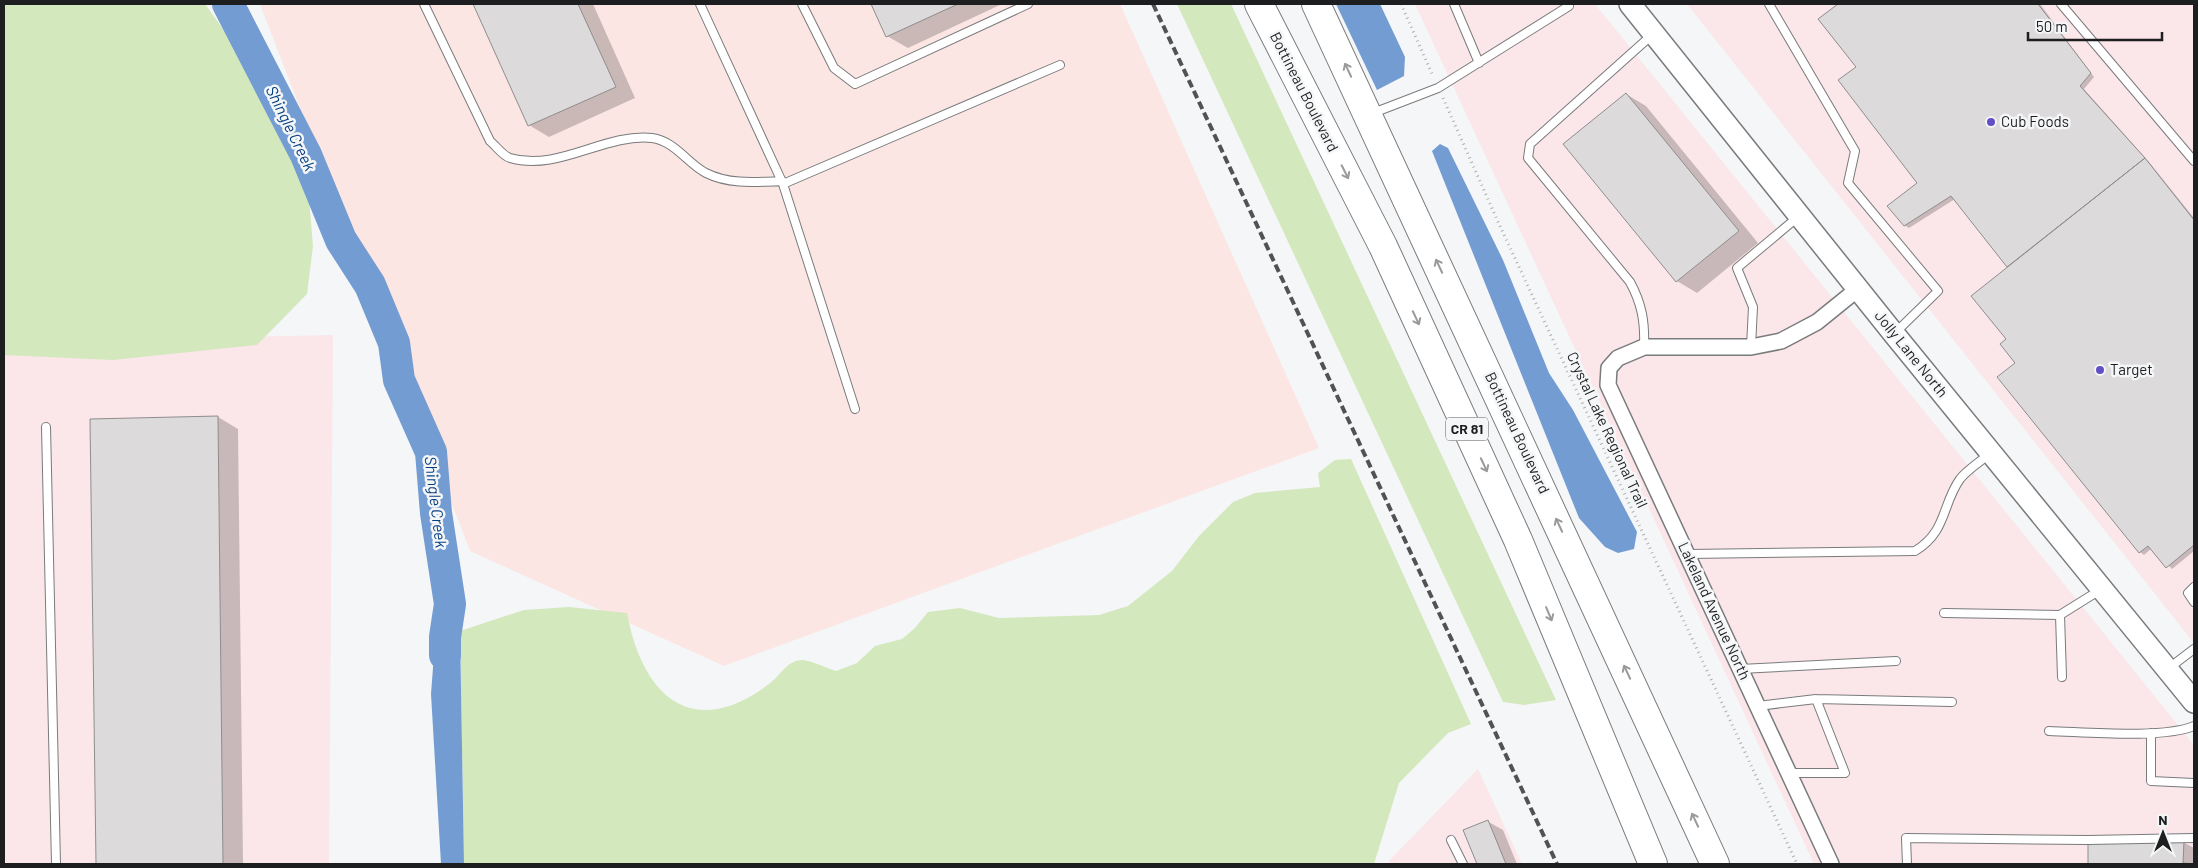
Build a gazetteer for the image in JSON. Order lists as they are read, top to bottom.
{
  "streets": {
    "highway": ["Bottineau Boulevard", "CR 81"],
    "street": ["Jolly Lane North", "Lakeland Avenue North"],
    "path": ["Crystal Lake Regional Trail"]
  },
  "water": ["Shingle Creek"],
  "places": ["Cub Foods", "Target"],
  "scale_bar": "50 m",
  "north": "top"
}
